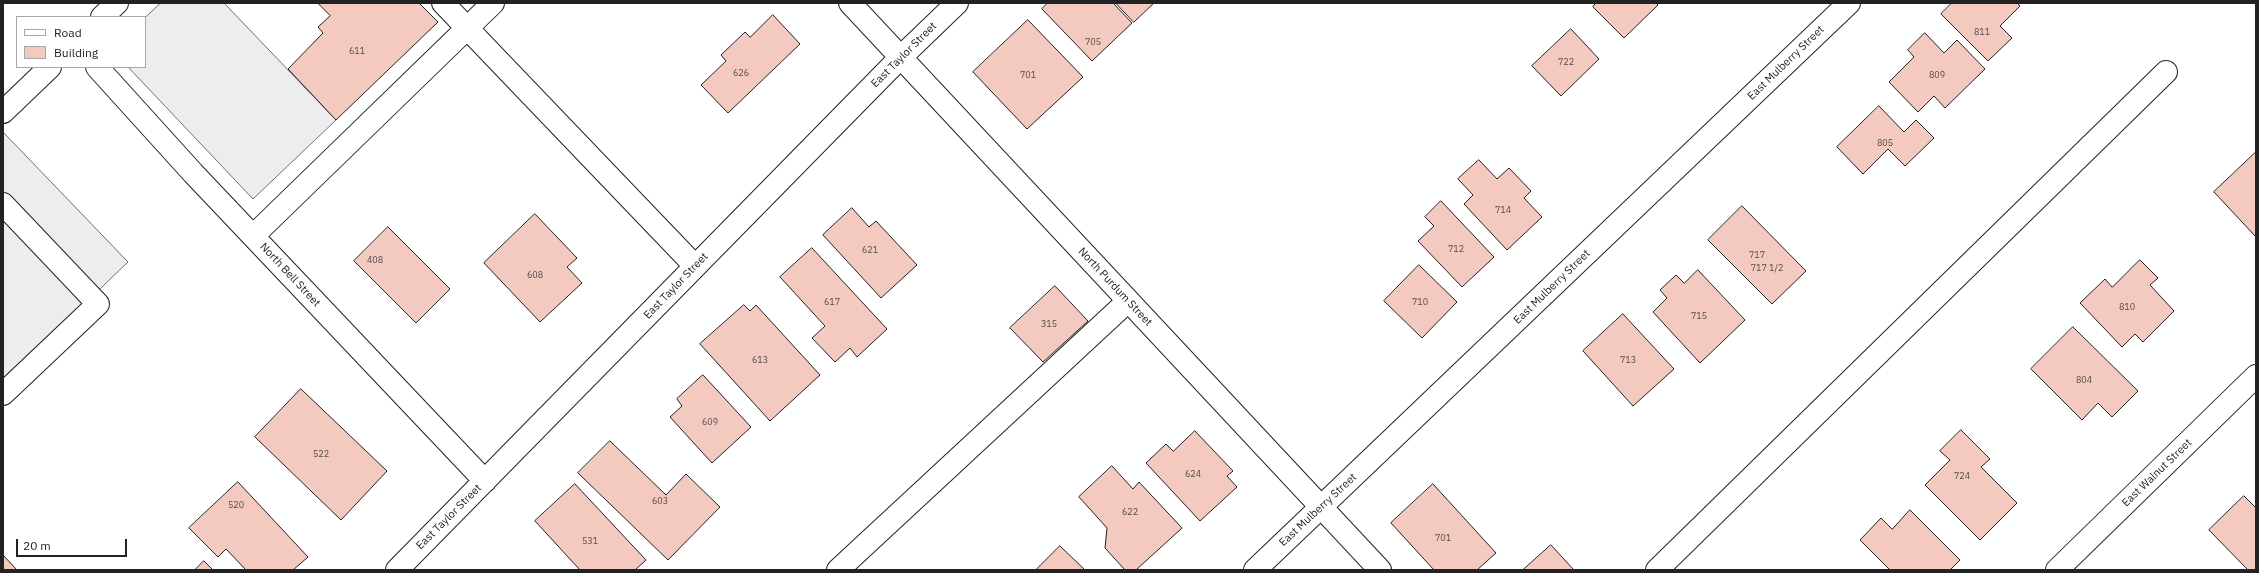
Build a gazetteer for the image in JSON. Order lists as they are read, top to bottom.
{
  "streets": {
    "street": [
      "East Taylor Street",
      "East Mulberry Street",
      "North Bell Street",
      "North Purdum Street",
      "East Walnut Street"
    ]
  },
  "crossings": [
    ["East Taylor Street", "North Bell Street"],
    ["East Taylor Street", "North Purdum Street"],
    ["East Mulberry Street", "North Purdum Street"]
  ],
  "house_numbers": [
    "811",
    "705",
    "611",
    "722",
    "626",
    "701",
    "809",
    "805",
    "714",
    "712",
    "621",
    "717",
    "408",
    "717 1/2",
    "608",
    "617",
    "710",
    "810",
    "715",
    "315",
    "613",
    "713",
    "804",
    "609",
    "522",
    "624",
    "724",
    "603",
    "520",
    "622",
    "701",
    "531"
  ],
  "legend": ["Road", "Building"],
  "scale_bar": "20 m"
}
